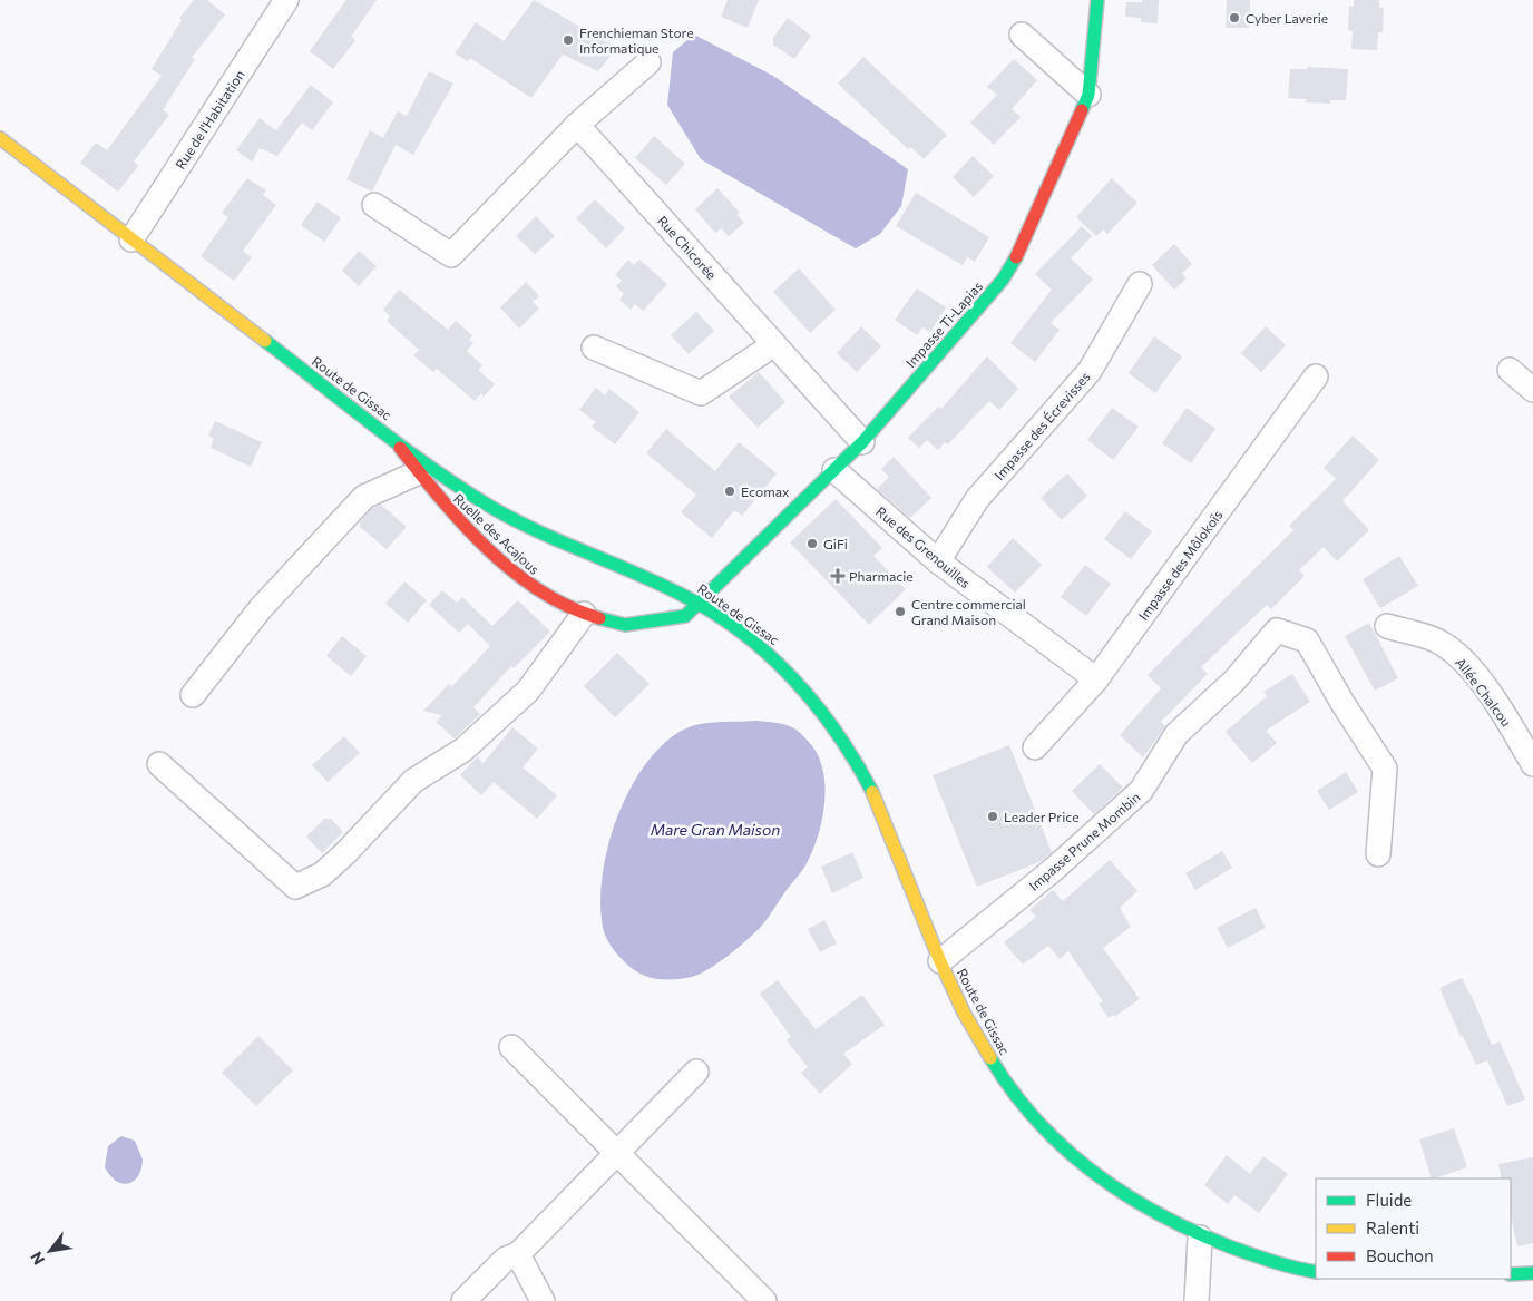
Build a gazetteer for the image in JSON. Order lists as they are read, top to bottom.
{
  "streets": {
    "main road": ["Impasse Ti-Lapias", "Route de Gissac", "Ruelle des Acajous"],
    "street": [
      "Rue de l'Habitation",
      "Rue Chicorée",
      "Impasse des Écrevisses",
      "Rue des Grenouilles",
      "Impasse des Môlokoïs",
      "Allée Chalcou",
      "Impasse Prune Mombin"
    ]
  },
  "crossings": [
    ["Rue de l'Habitation", "Route de Gissac"],
    ["Rue Chicorée", "Impasse Ti-Lapias"],
    ["Impasse Ti-Lapias", "Route de Gissac"],
    ["Impasse Ti-Lapias", "Ruelle des Acajous"],
    ["Impasse Ti-Lapias", "Rue des Grenouilles"],
    ["Route de Gissac", "Ruelle des Acajous"],
    ["Route de Gissac", "Impasse Prune Mombin"],
    ["Impasse des Écrevisses", "Rue des Grenouilles"],
    ["Rue des Grenouilles", "Impasse des Môlokoïs"]
  ],
  "water": ["Mare Gran Maison"],
  "places": {
    "other": [
      "Cyber Laverie",
      "Frenchieman Store Informatique",
      "Ecomax",
      "GiFi",
      "Centre commercial Grand Maison",
      "Leader Price"
    ],
    "health": ["Pharmacie"]
  },
  "legend": ["Fluide", "Ralenti", "Bouchon"],
  "north": "bottom left"
}
